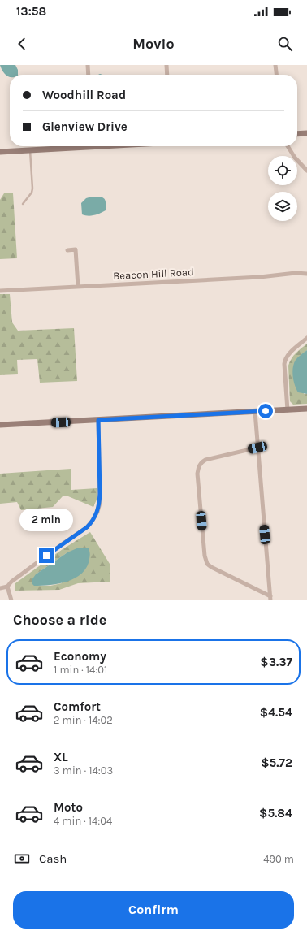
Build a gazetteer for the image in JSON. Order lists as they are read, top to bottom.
{
  "streets": {
    "street": ["Beacon Hill Road"]
  },
  "page": {
    "status": "13:58",
    "header": "Movio",
    "banner": ["Woodhill Road", "Glenview Drive"],
    "bubble": "2 min",
    "heading": "Choose a ride",
    "list": [
      {
        "name": "Economy",
        "note": "1 min · 14:01",
        "value": "$3.37"
      },
      {
        "name": "Comfort",
        "note": "2 min · 14:02",
        "value": "$4.54"
      },
      {
        "name": "XL",
        "note": "3 min · 14:03",
        "value": "$5.72"
      },
      {
        "name": "Moto",
        "note": "4 min · 14:04",
        "value": "$5.84"
      }
    ],
    "pay": ["Cash", "490 m"],
    "buttons": "Confirm"
  }
}
